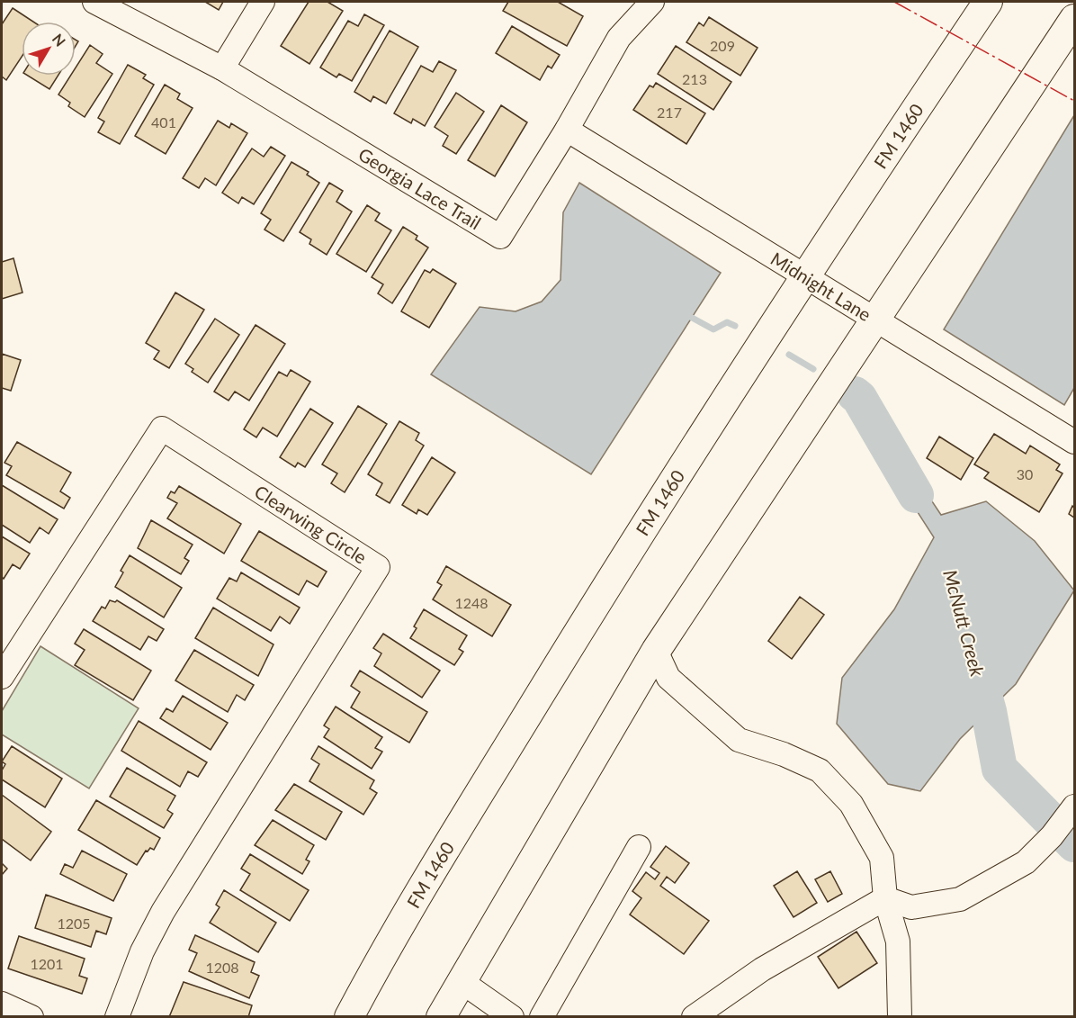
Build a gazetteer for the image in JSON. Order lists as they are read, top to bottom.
{
  "streets": {
    "main road": ["FM 1460"],
    "street": ["Georgia Lace Trail", "Midnight Lane", "Clearwing Circle"]
  },
  "crossings": [
    ["FM 1460", "Midnight Lane"],
    ["Georgia Lace Trail", "Midnight Lane"]
  ],
  "water": ["McNutt Creek"],
  "house_numbers": [
    "209",
    "213",
    "217",
    "401",
    "30",
    "1248",
    "1205",
    "1201",
    "1208"
  ],
  "north": "top right"
}
